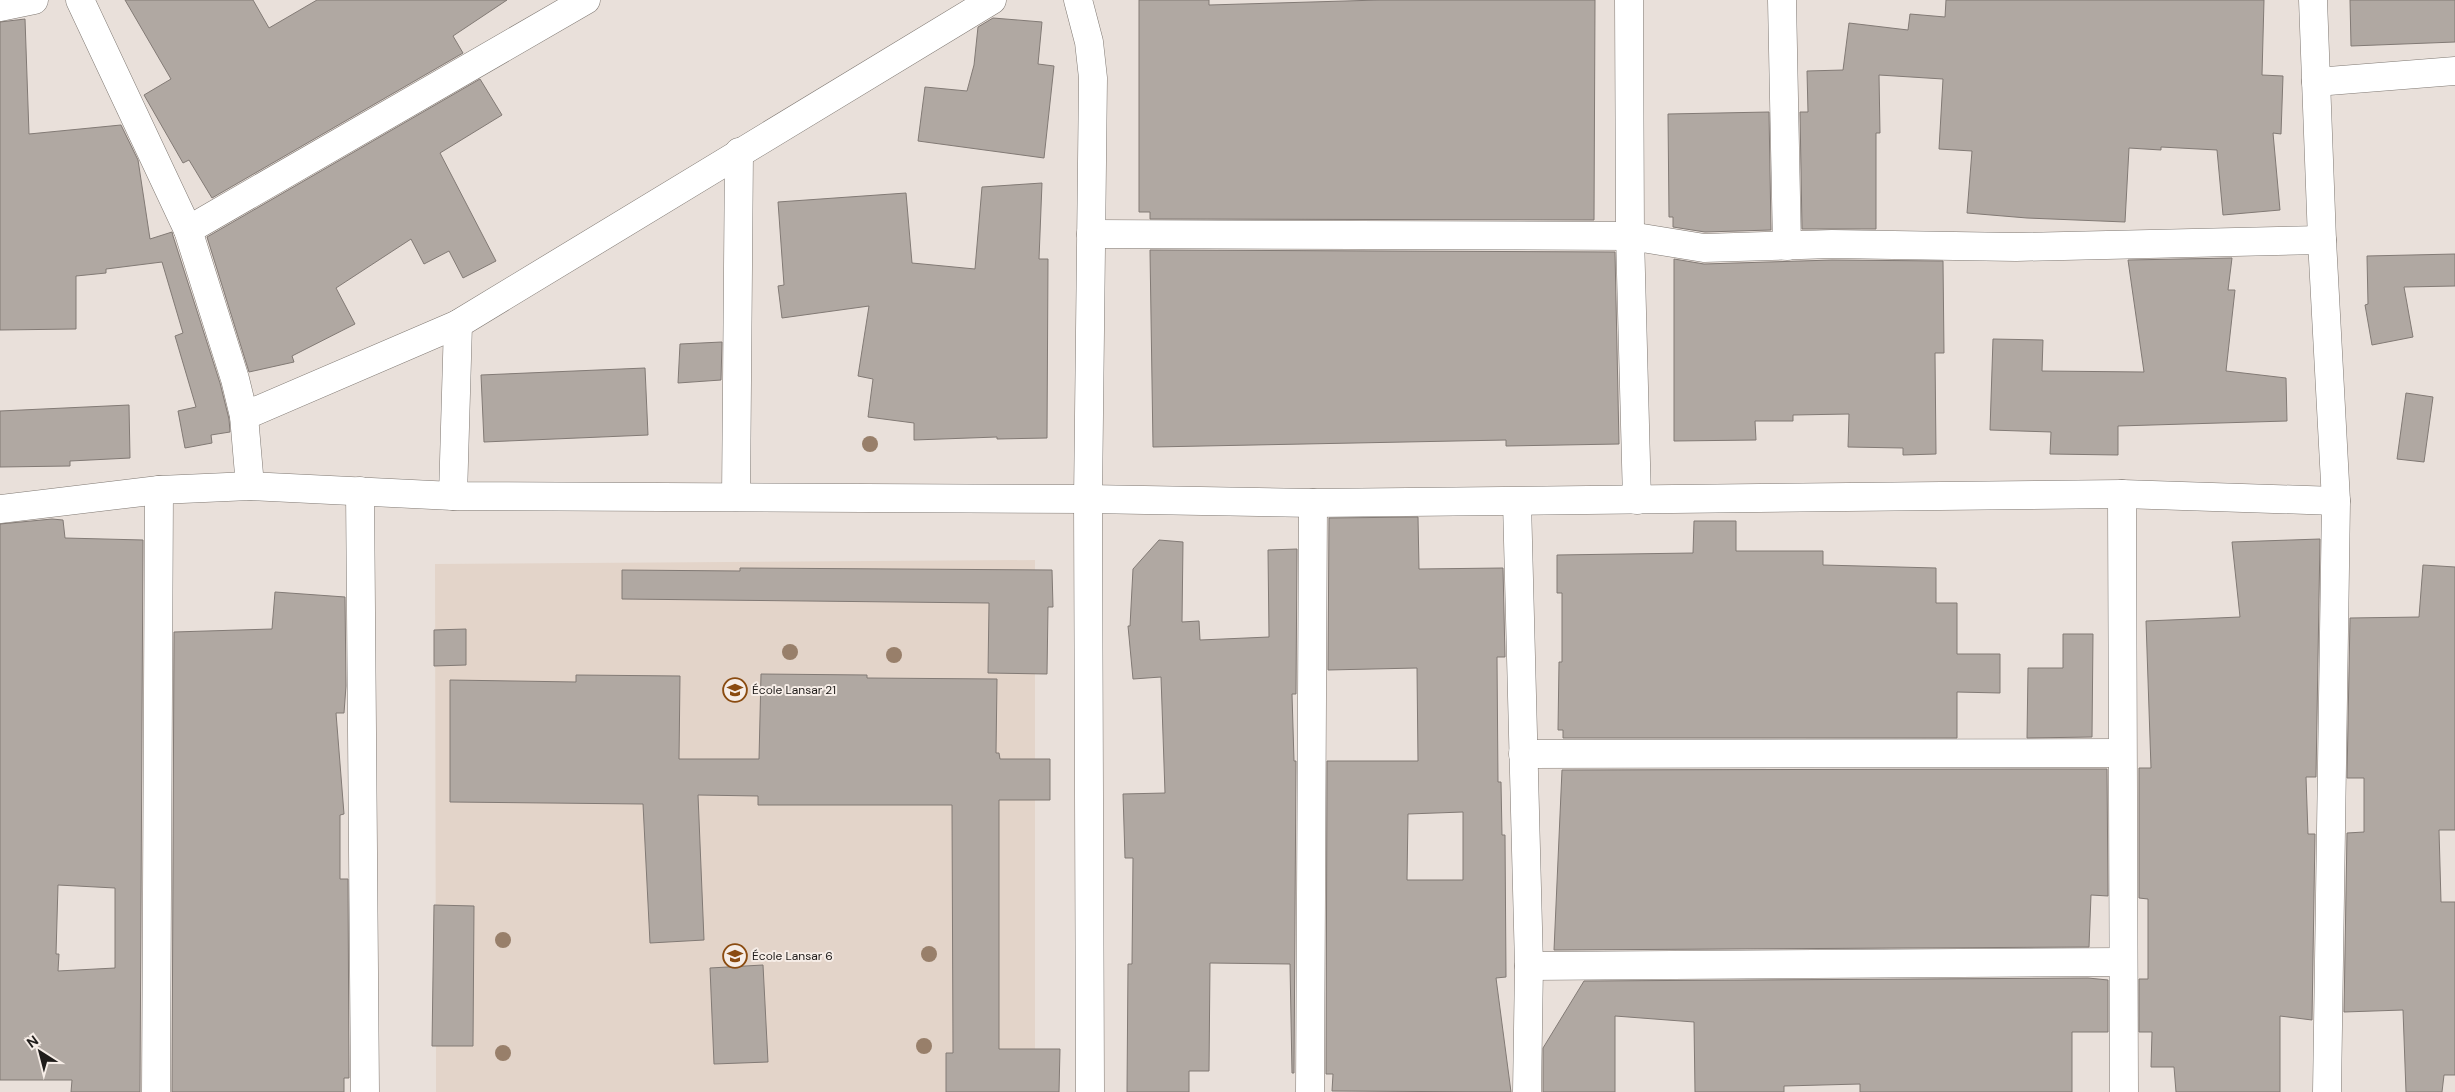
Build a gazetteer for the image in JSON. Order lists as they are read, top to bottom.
{
  "places": {
    "school or university": ["École Lansar 21", "École Lansar 6"]
  },
  "north": "top left"
}
